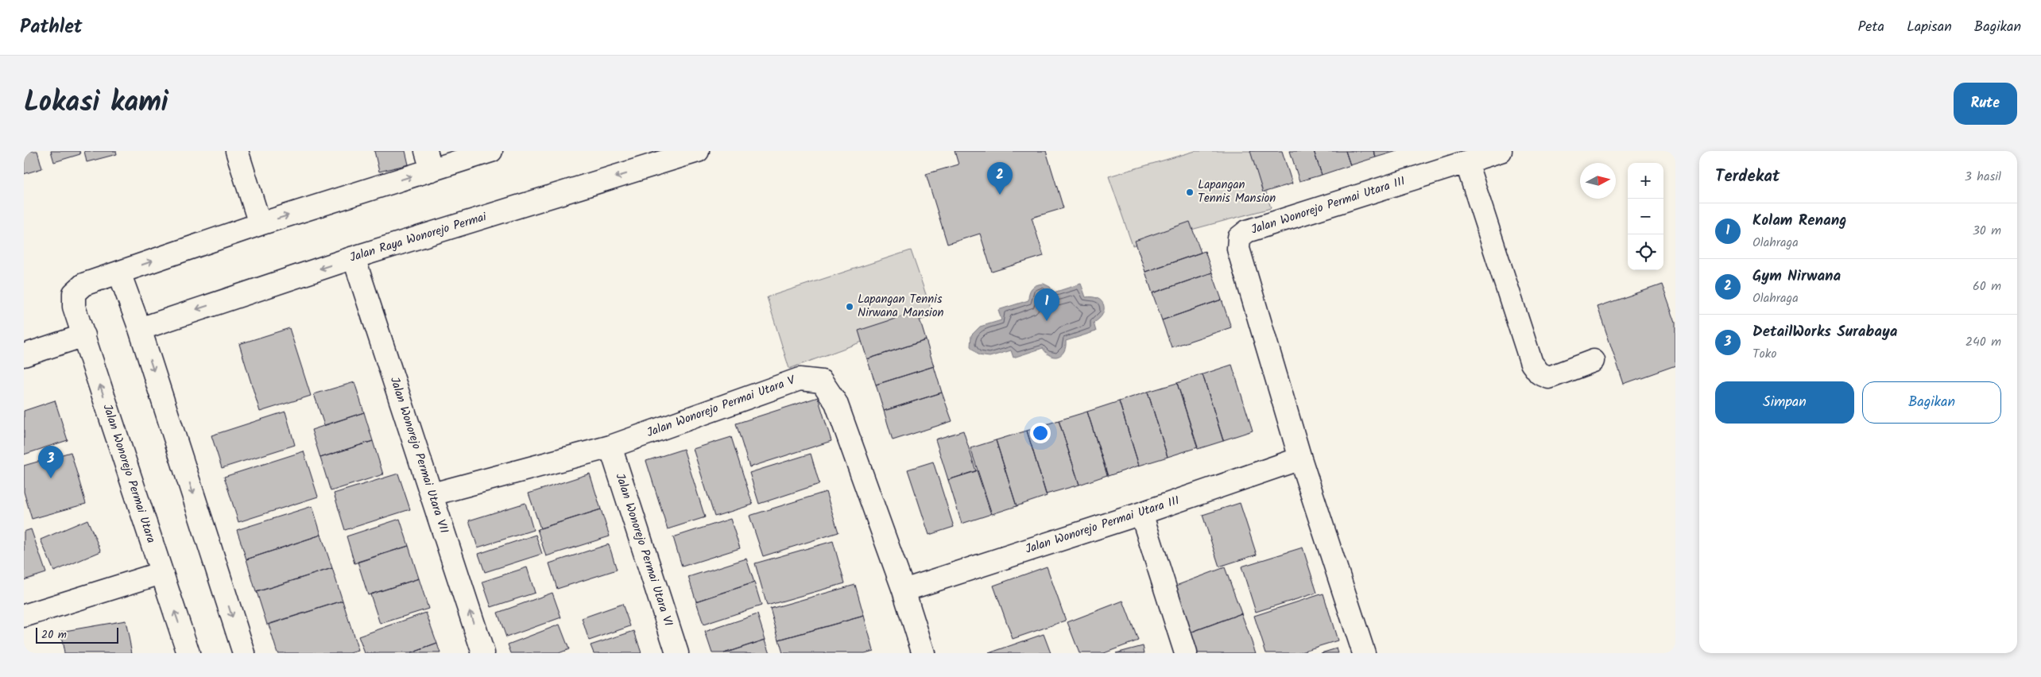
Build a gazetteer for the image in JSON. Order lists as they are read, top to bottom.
{
  "streets": {
    "street": [
      "Jalan Wonorejo Permai Utara III",
      "Jalan Raya Wonorejo Permai",
      "Jalan Wonorejo Permai Utara V",
      "Jalan Wonorejo Permai Utara VII",
      "Jalan Wonorejo Permai Utara",
      "Jalan Wonorejo Permai Utara VI"
    ]
  },
  "crossings": [
    ["Jalan Wonorejo Permai Utara III", "Jalan Wonorejo Permai Utara V"],
    ["Jalan Raya Wonorejo Permai", "Jalan Wonorejo Permai Utara VII"],
    ["Jalan Wonorejo Permai Utara V", "Jalan Wonorejo Permai Utara VII"],
    ["Jalan Wonorejo Permai Utara V", "Jalan Wonorejo Permai Utara VI"]
  ],
  "one_way": ["Jalan Wonorejo Permai Utara VII"],
  "places": ["Lapangan Tennis Mansion", "Lapangan Tennis Nirwana Mansion"],
  "scale_bar": "20 m",
  "north": "right",
  "page": {
    "header": "Pathlet",
    "nav": ["Peta", "Lapisan", "Bagikan"],
    "title": "Lokasi kami",
    "buttons": [
      "Rute",
      ["Simpan", "Bagikan"]
    ],
    "heading": ["Terdekat", "3 hasil"],
    "pins": ["2", "1", "3"],
    "map_buttons": ["+", "−"],
    "list": [
      {
        "mark": "1",
        "name": "Kolam Renang",
        "note": "Olahraga",
        "value": "30 m"
      },
      {
        "mark": "2",
        "name": "Gym Nirwana",
        "note": "Olahraga",
        "value": "60 m"
      },
      {
        "mark": "3",
        "name": "DetailWorks Surabaya",
        "note": "Toko",
        "value": "240 m"
      }
    ],
    "scale": "20 m"
  }
}
